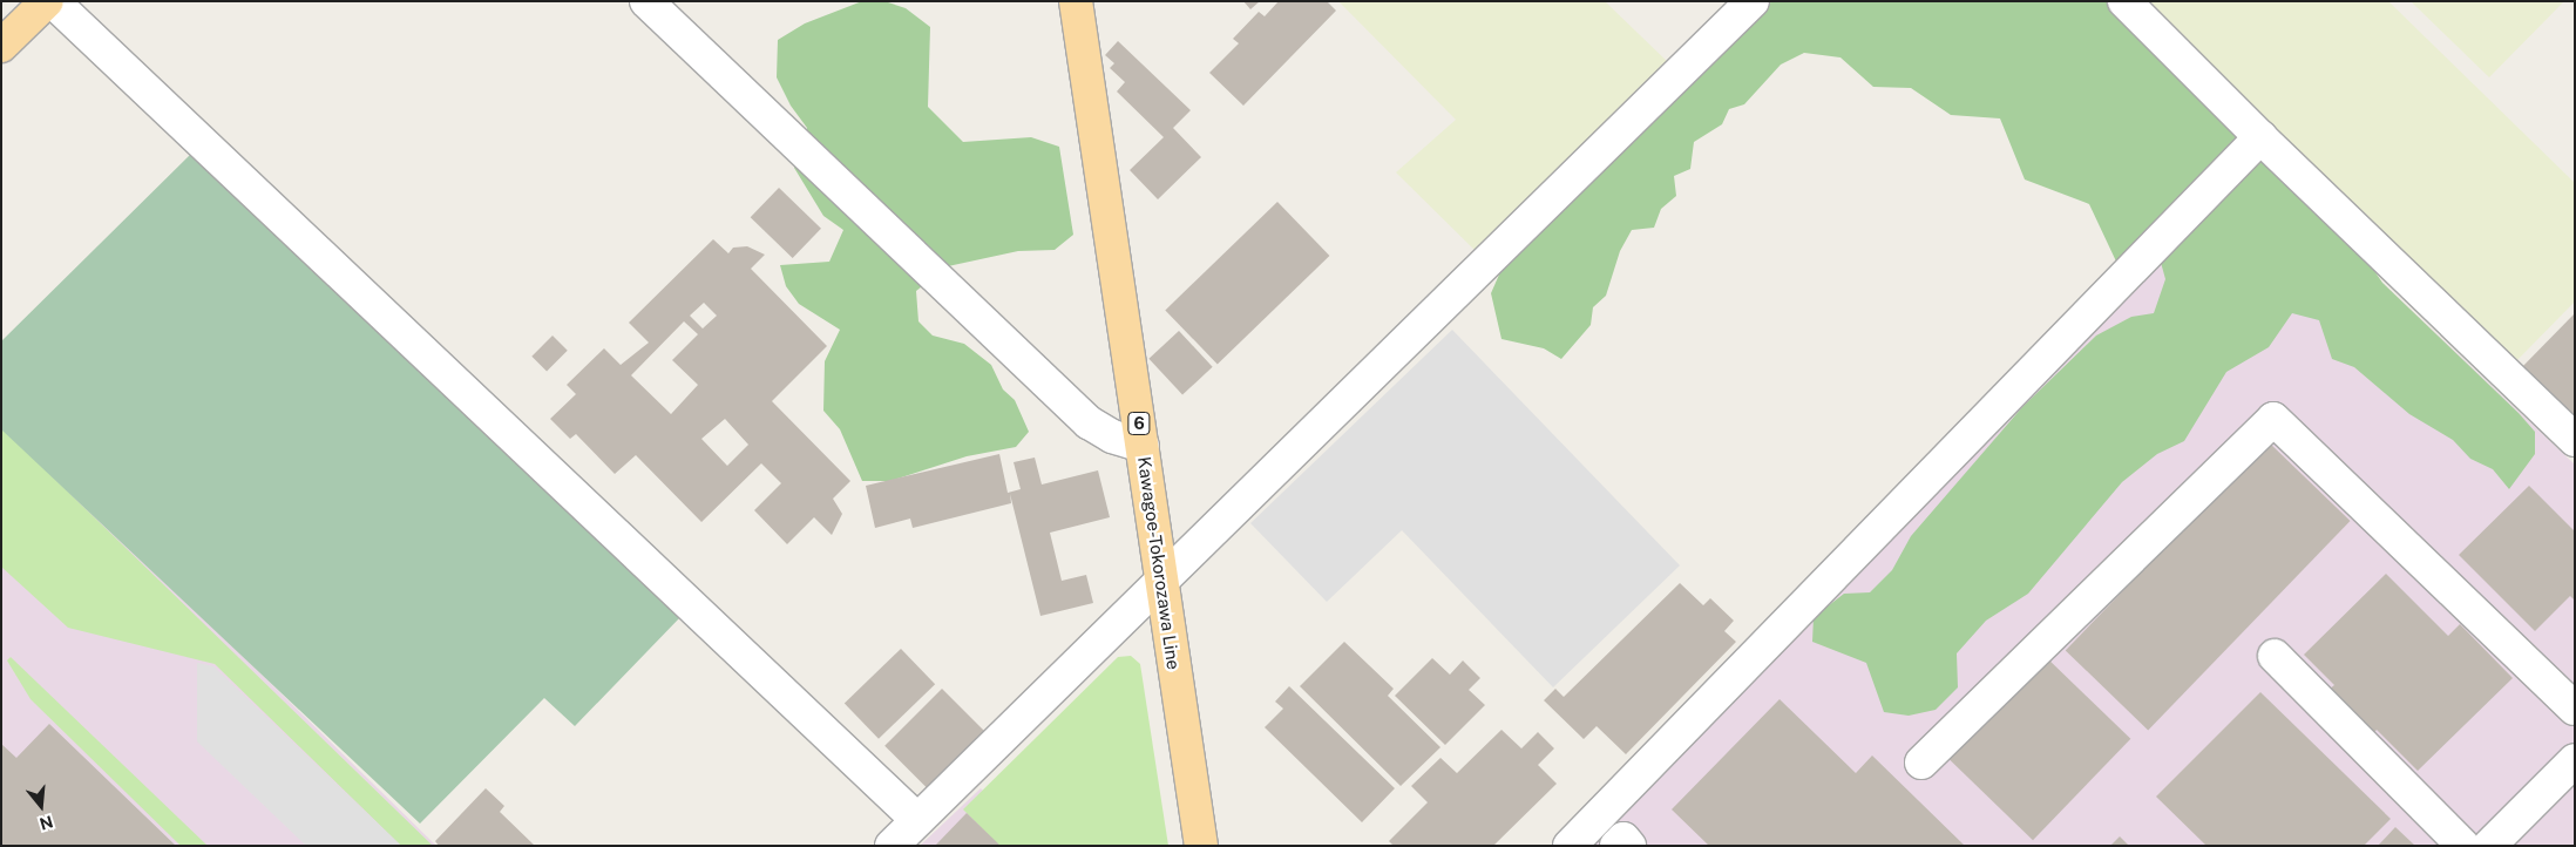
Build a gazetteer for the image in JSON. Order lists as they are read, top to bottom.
{
  "streets": {
    "main road": ["6", "Kawagoe-Tokorozawa Line"]
  },
  "north": "bottom"
}
